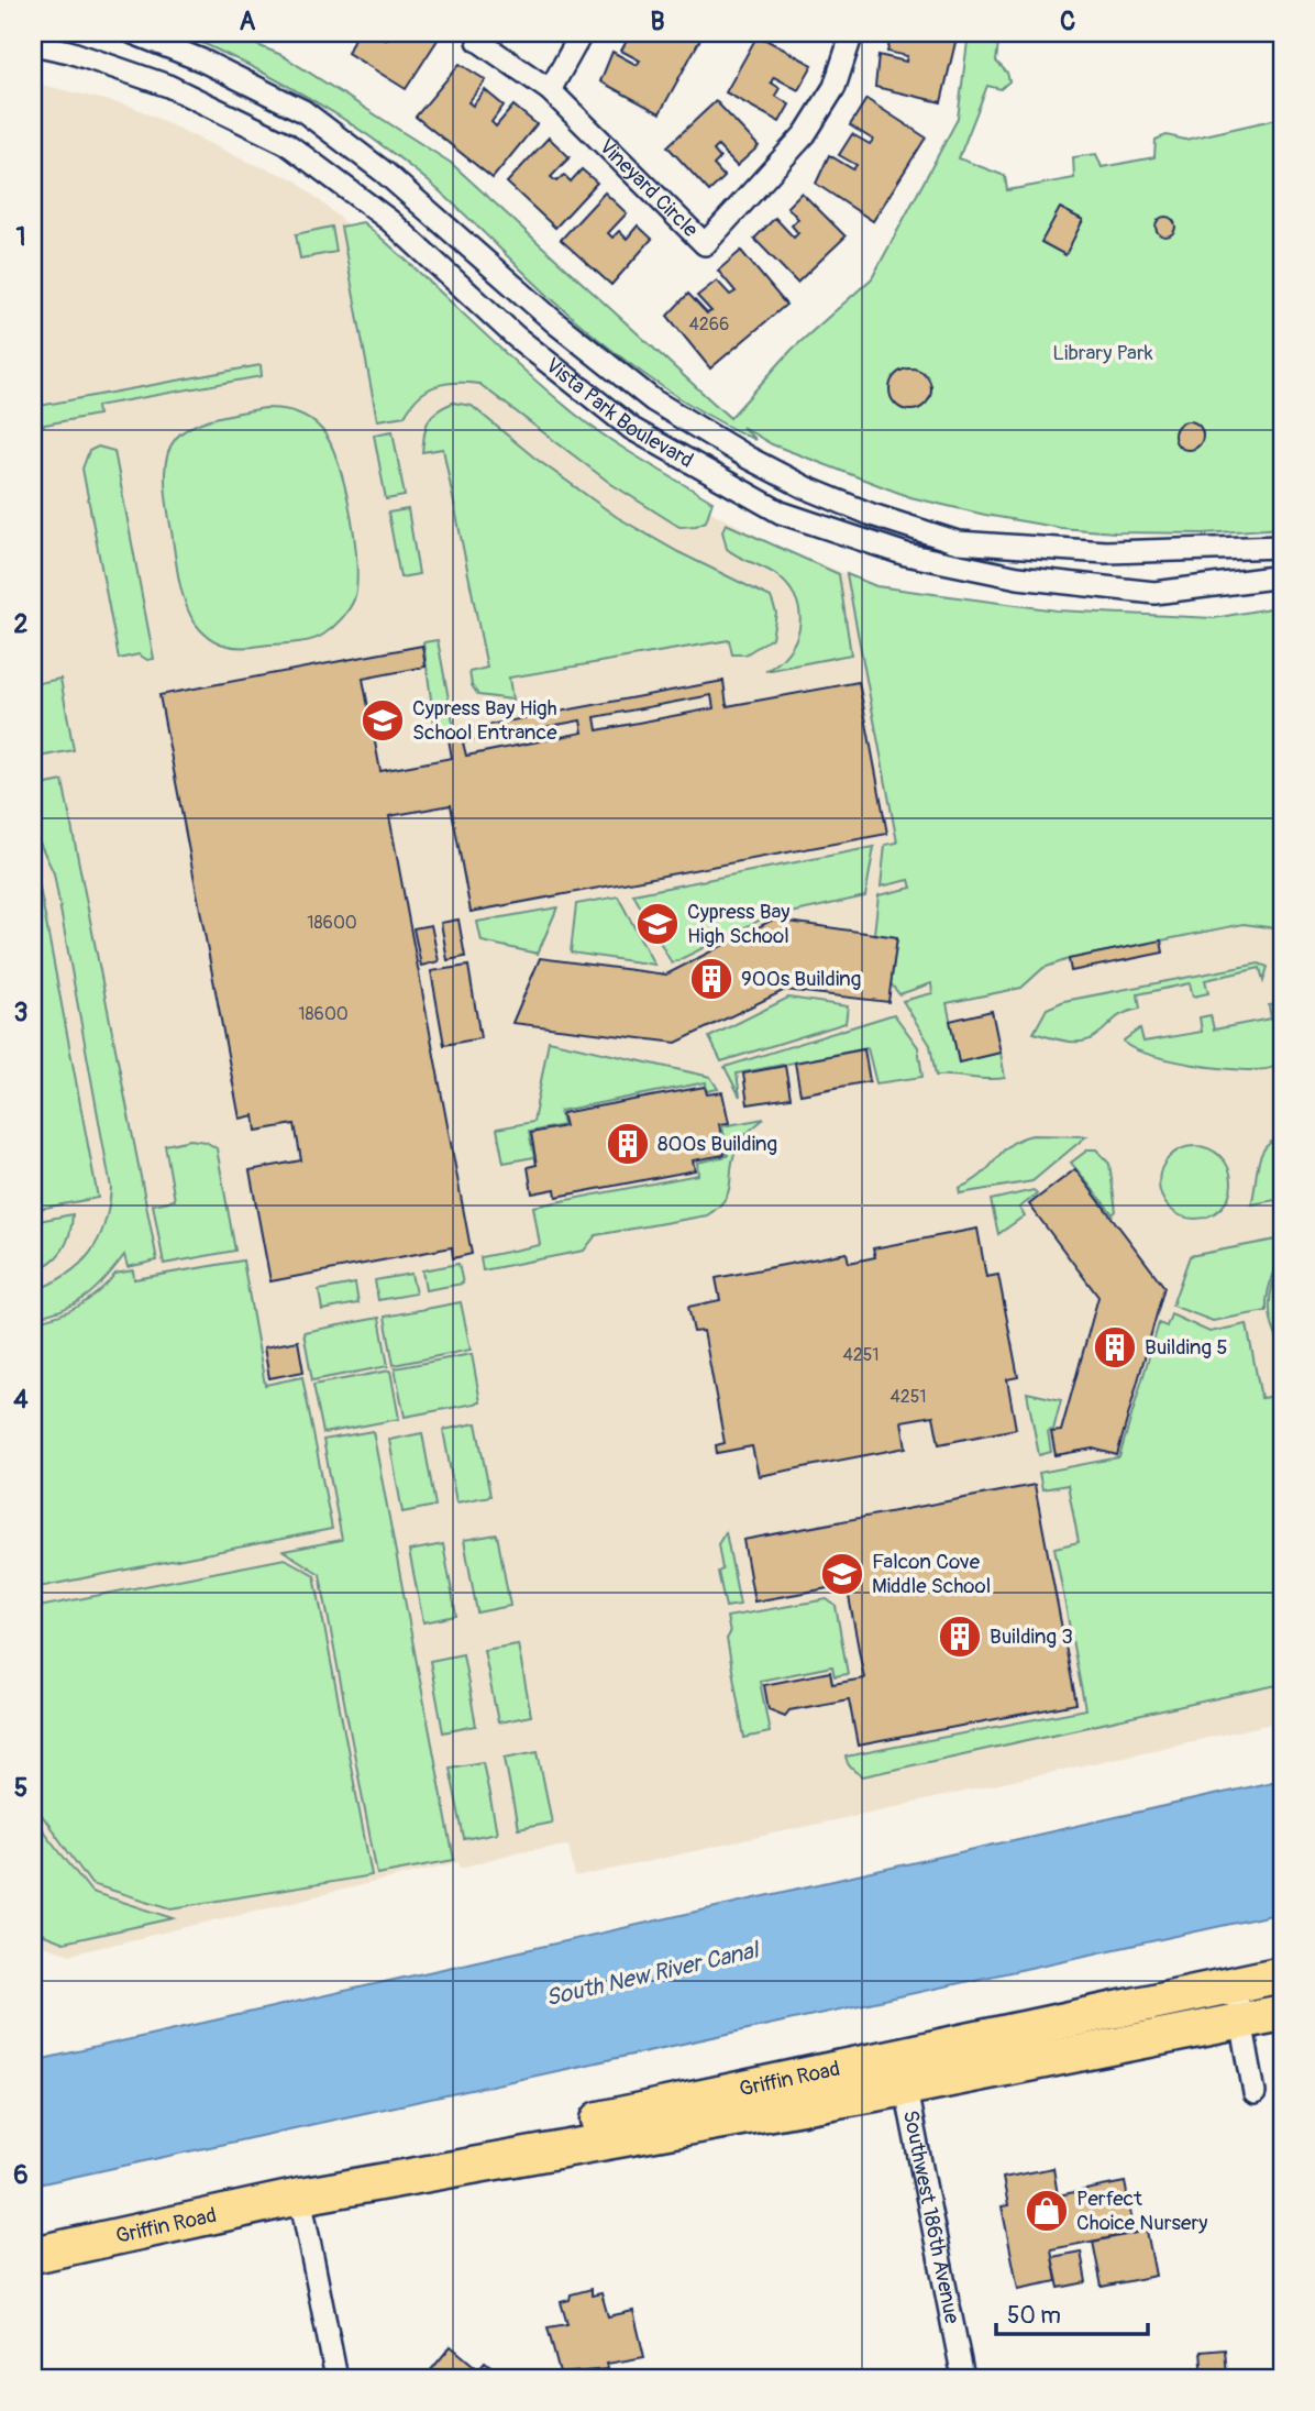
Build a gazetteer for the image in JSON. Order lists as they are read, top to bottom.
{
  "streets": {
    "main road": ["Griffin Road"],
    "street": ["Vineyard Circle", "Vista Park Boulevard", "Southwest 186th Avenue"]
  },
  "crossings": [
    ["Griffin Road", "Southwest 186th Avenue"]
  ],
  "water": ["South New River Canal"],
  "parks": ["Library Park"],
  "places": {
    "school or university": ["Cypress Bay High School Entrance", "Cypress Bay High School", "Falcon Cove Middle School"],
    "building": [
      "900s Building",
      "800s Building",
      "Building 5",
      "Building 3"
    ],
    "shop": ["Perfect Choice Nursery"]
  },
  "house_numbers": [
    "4266",
    "18600",
    "18600",
    "4251",
    "4251"
  ],
  "scale_bar": "50 m",
  "grid": {
    "columns": ["A", "B", "C"],
    "rows": [
      "1",
      "2",
      "3",
      "4",
      "5",
      "6"
    ]
  }
}
